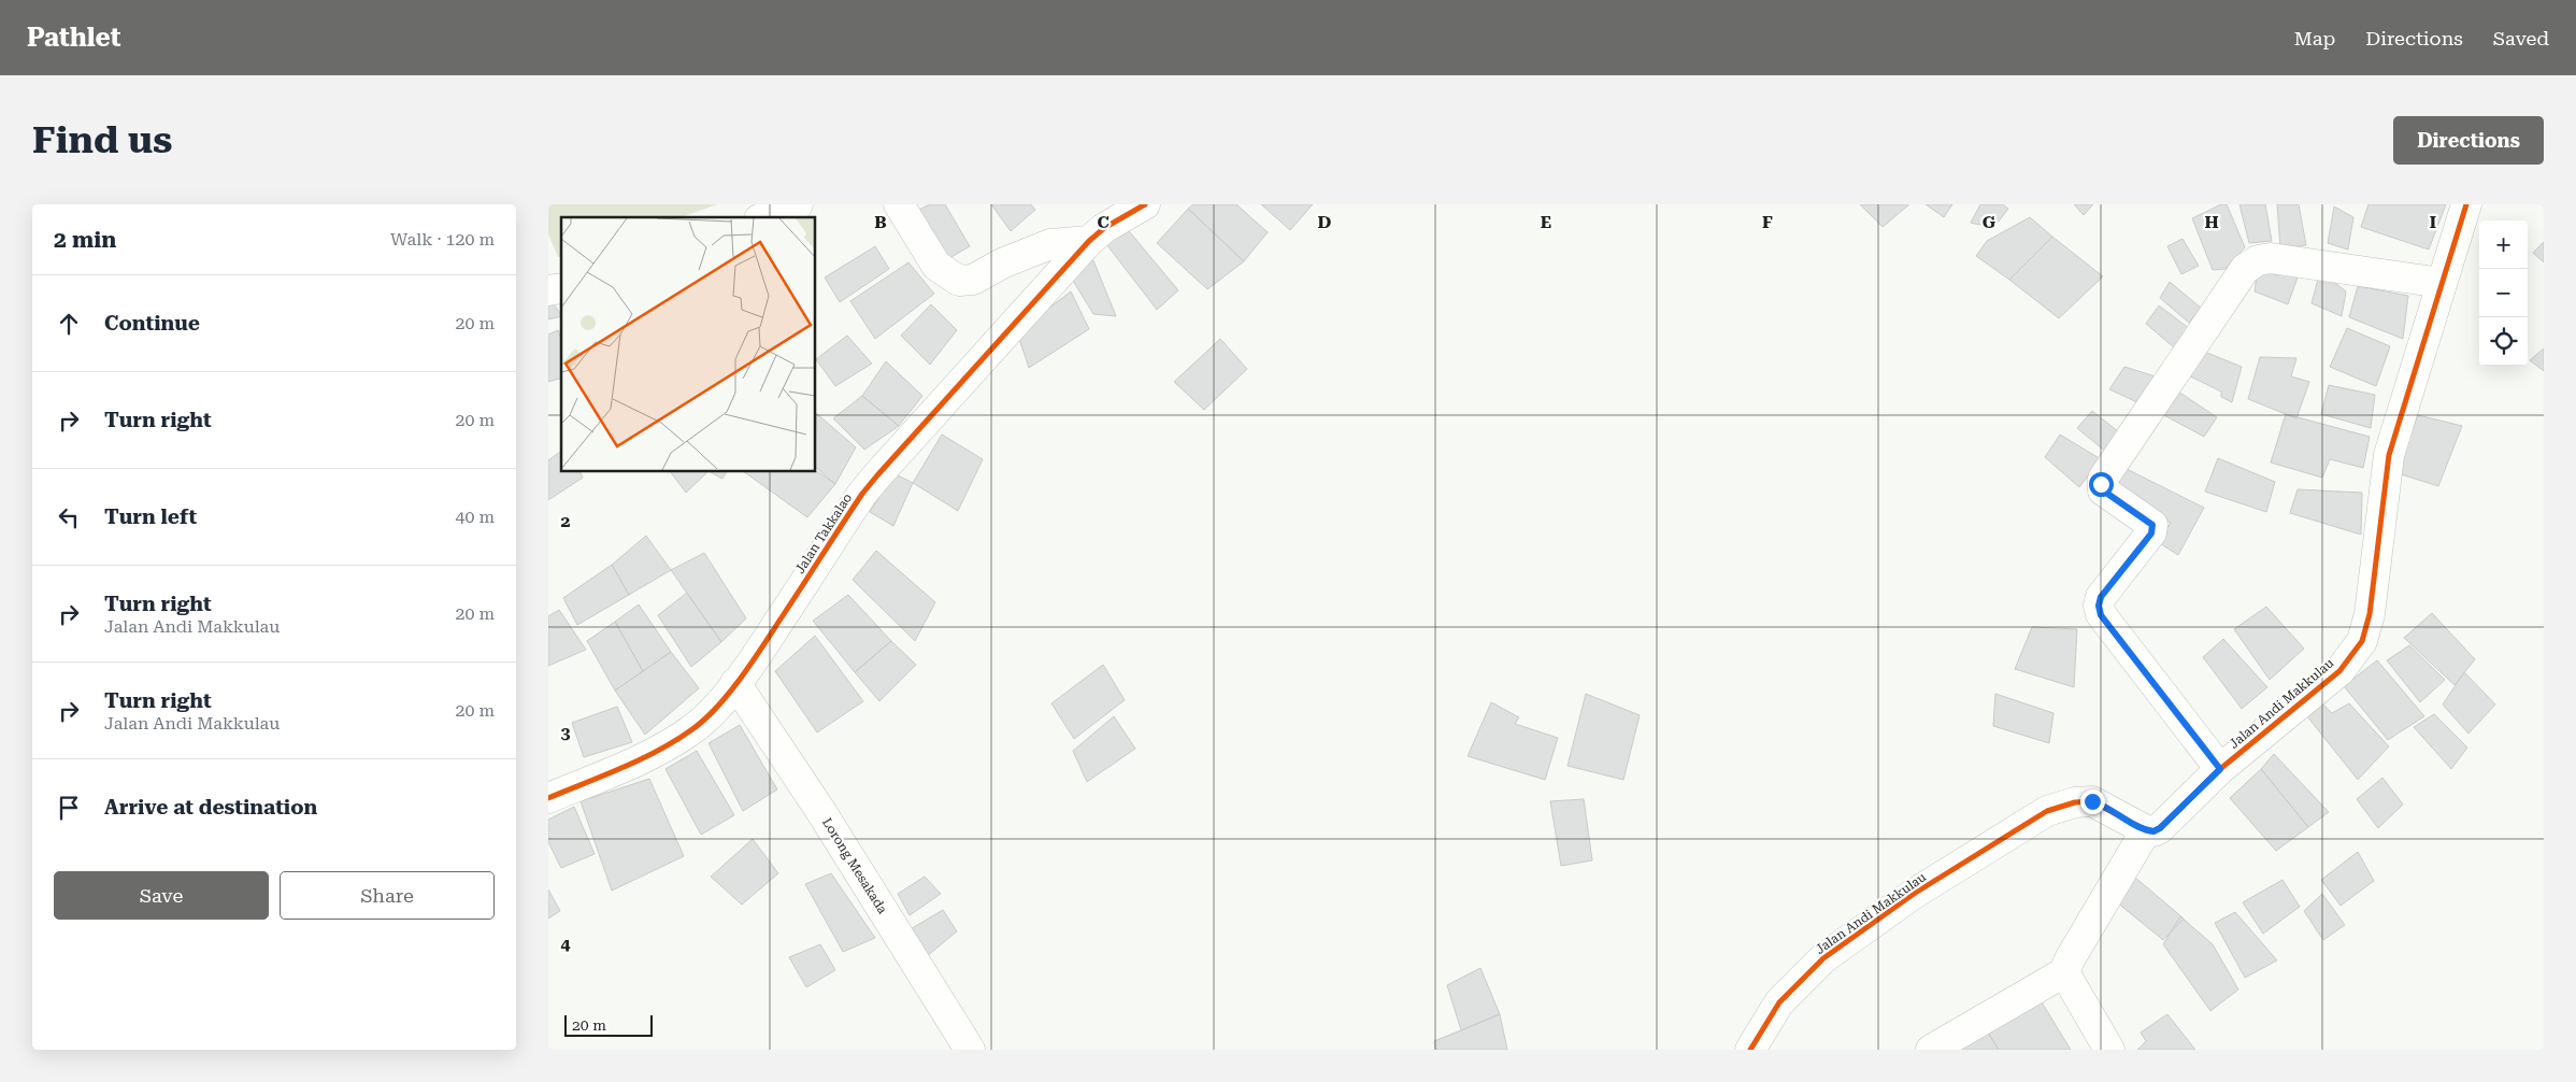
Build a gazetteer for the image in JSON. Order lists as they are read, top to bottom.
{
  "streets": {
    "street": ["Jalan Takkalao", "Jalan Andi Makkulau", "Lorong Mesakada"]
  },
  "crossings": [
    ["Jalan Takkalao", "Lorong Mesakada"]
  ],
  "scale_bar": "20 m",
  "page": {
    "header": "Pathlet",
    "nav": ["Map", "Directions", "Saved"],
    "buttons": [
      "Directions",
      ["Save", "Share"]
    ],
    "title": "Find us",
    "heading": ["2 min", "Walk · 120 m"],
    "map_buttons": ["+", "−"],
    "list": [
      ["Continue", "20 m"],
      ["Turn right", "20 m"],
      ["Turn left", "40 m"],
      ["Turn right", "Jalan Andi Makkulau", "20 m"],
      ["Turn right", "Jalan Andi Makkulau", "20 m"],
      "Arrive at destination"
    ],
    "scale": "20 m"
  },
  "grid": {
    "columns": [
      "B",
      "C",
      "D",
      "E",
      "F",
      "G",
      "H",
      "I"
    ],
    "rows": ["2", "3", "4"]
  }
}
